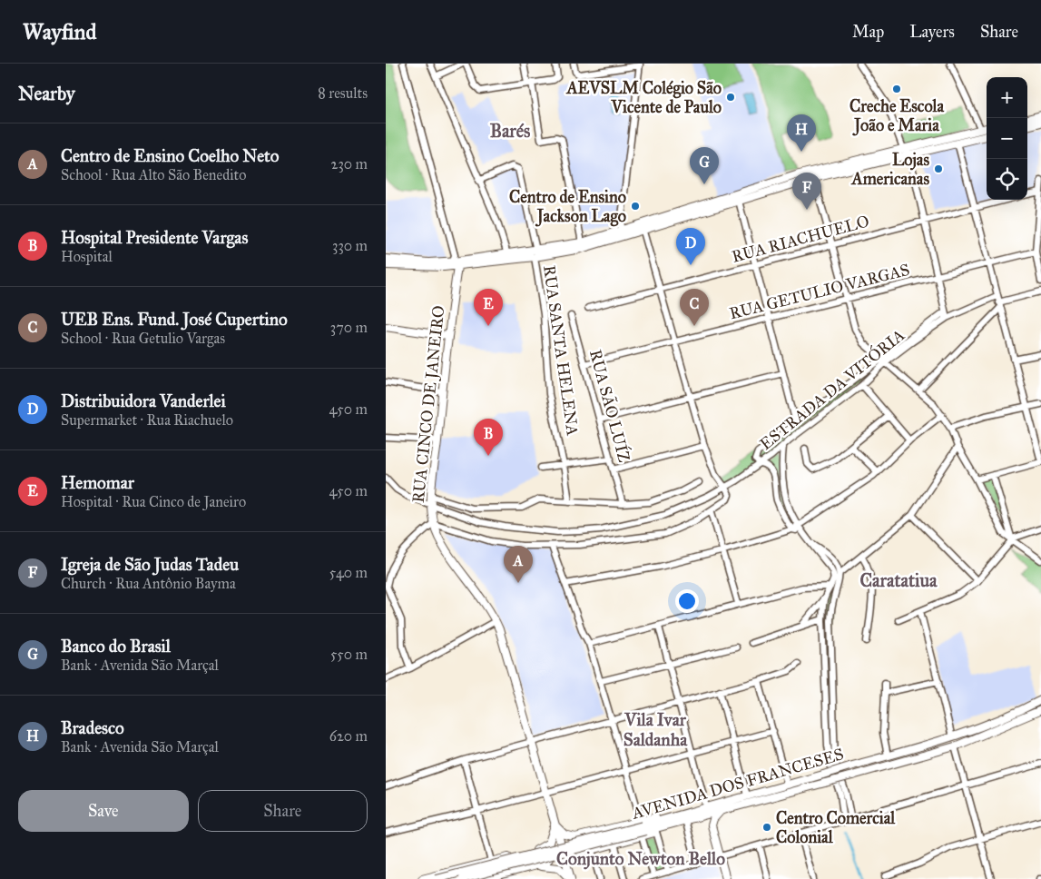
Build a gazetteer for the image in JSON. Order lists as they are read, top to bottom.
{
  "streets": {
    "main road": ["RUA CINCO DE JANEIRO", "AVENIDA DOS FRANCESES"],
    "street": [
      "RUA RIACHUELO",
      "RUA GETULIO VARGAS",
      "RUA SANTA HELENA",
      "ESTRADA DA VITÓRIA",
      "RUA SÃO LUÍZ"
    ]
  },
  "crossings": [
    ["RUA GETULIO VARGAS", "RUA SÃO LUÍZ"]
  ],
  "districts": [
    "Barés",
    "Caratatiua",
    "Vila Ivar Saldanha",
    "Conjunto Newton Bello"
  ],
  "places": [
    "Creche Escola João e Maria",
    "AEVSLM Colégio São Vicente de Paulo",
    "Lojas Americanas",
    "Centro de Ensino Jackson Lago",
    "Centro Comercial Colonial"
  ],
  "page": {
    "header": "Wayfind",
    "nav": ["Map", "Layers", "Share"],
    "heading": ["Nearby", "8 results"],
    "map_buttons": ["+", "−"],
    "pins": [
      "H",
      "G",
      "F",
      "D",
      "C",
      "E",
      "B",
      "A"
    ],
    "list": [
      {
        "mark": "A",
        "name": "Centro de Ensino Coelho Neto",
        "note": "School · Rua Alto São Benedito",
        "value": "230 m"
      },
      {
        "mark": "B",
        "name": "Hospital Presidente Vargas",
        "note": "Hospital",
        "value": "330 m"
      },
      {
        "mark": "C",
        "name": "UEB Ens. Fund. José Cupertino",
        "note": "School · Rua Getulio Vargas",
        "value": "370 m"
      },
      {
        "mark": "D",
        "name": "Distribuidora Vanderlei",
        "note": "Supermarket · Rua Riachuelo",
        "value": "450 m"
      },
      {
        "mark": "E",
        "name": "Hemomar",
        "note": "Hospital · Rua Cinco de Janeiro",
        "value": "450 m"
      },
      {
        "mark": "F",
        "name": "Igreja de São Judas Tadeu",
        "note": "Church · Rua Antônio Bayma",
        "value": "540 m"
      },
      {
        "mark": "G",
        "name": "Banco do Brasil",
        "note": "Bank · Avenida São Marçal",
        "value": "550 m"
      },
      {
        "mark": "H",
        "name": "Bradesco",
        "note": "Bank · Avenida São Marçal",
        "value": "620 m"
      }
    ],
    "buttons": ["Save", "Share"]
  }
}
